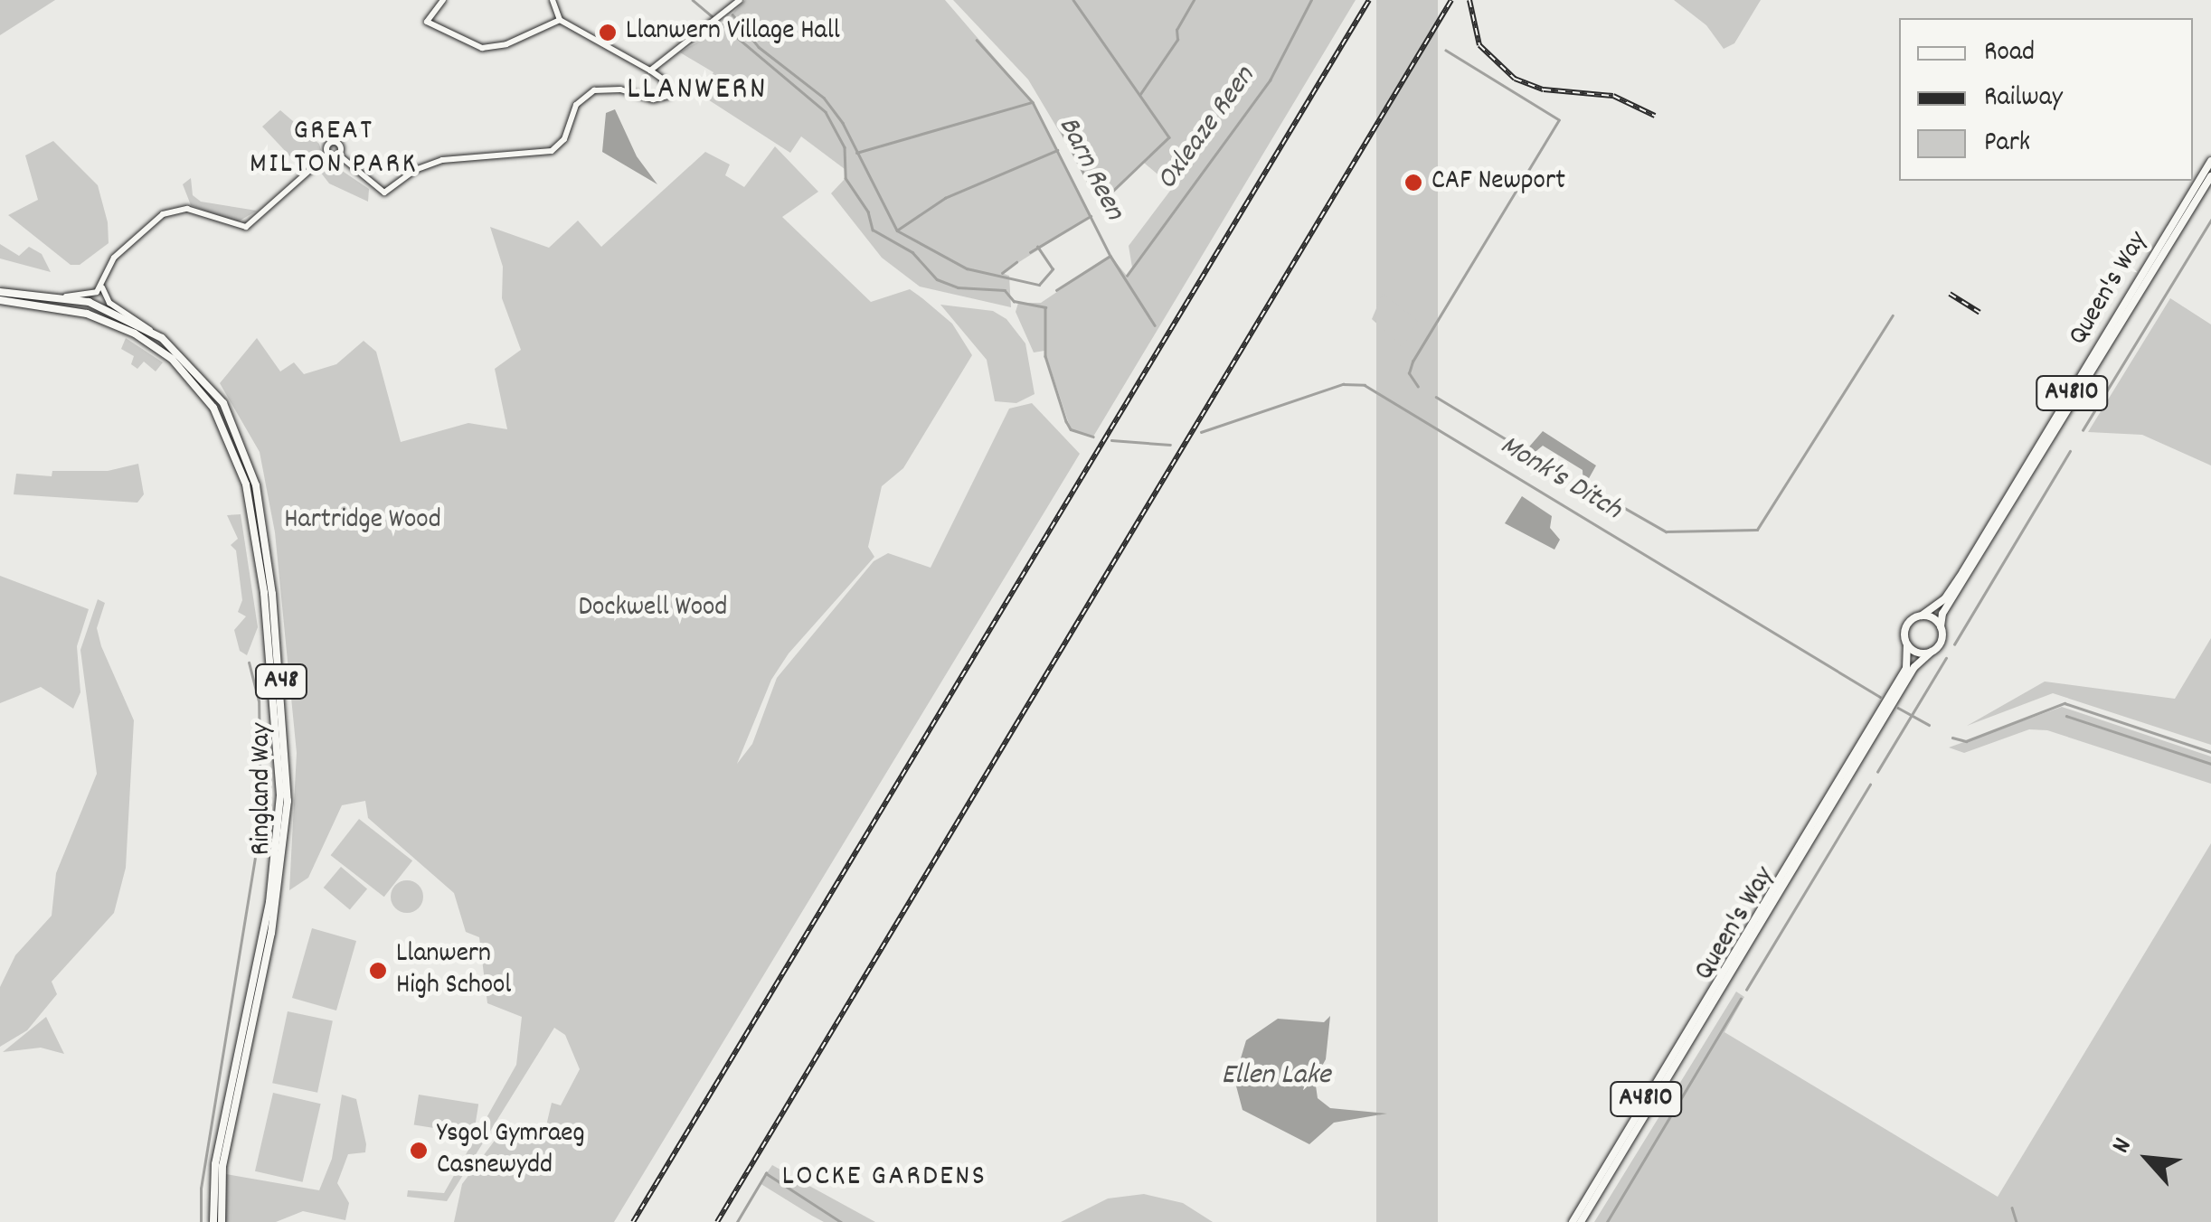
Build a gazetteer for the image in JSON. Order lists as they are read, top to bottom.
{
  "streets": {
    "main road": [
      "Queen's Way",
      "A4810",
      "A48",
      "Ringland Way"
    ]
  },
  "districts": ["LLANWERN", "GREAT MILTON PARK", "LOCKE GARDENS"],
  "water": [
    "Oxleaze Reen",
    "Barn Reen",
    "Monk's Ditch",
    "Ellen Lake"
  ],
  "parks": ["Hartridge Wood", "Dockwell Wood"],
  "places": [
    "Llanwern Village Hall",
    "CAF Newport",
    "Llanwern High School",
    "Ysgol Gymraeg Casnewydd"
  ],
  "legend": ["Road", "Railway", "Park"],
  "north": "top left"
}
